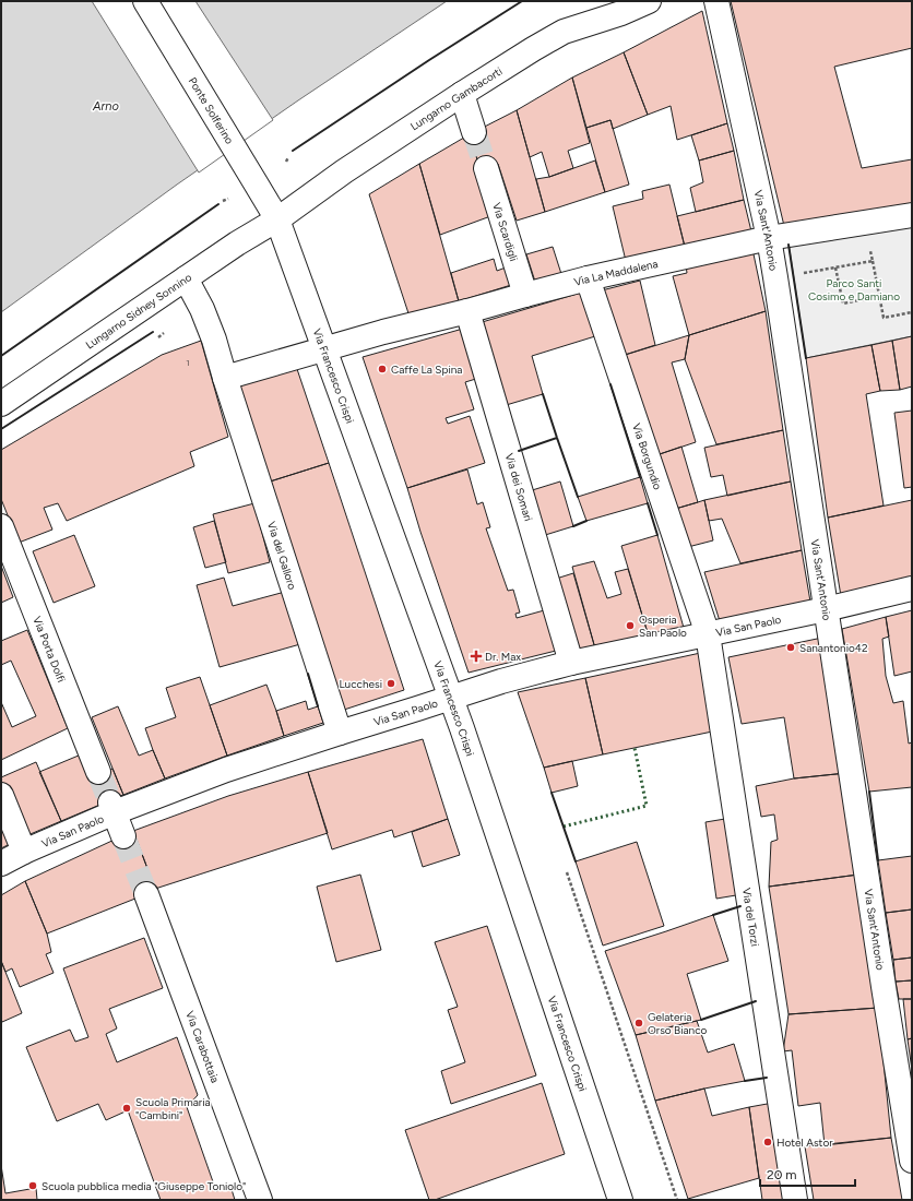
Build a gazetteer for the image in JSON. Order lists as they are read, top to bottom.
{
  "streets": {
    "street": [
      "Lungarno Gambacorti",
      "Ponte Solferino",
      "Via Sant'Antonio",
      "Via Scardigli",
      "Via La Maddalena",
      "Lungarno Sidney Sonnino",
      "Via Francesco Crispi",
      "Via Borgundio",
      "Via dei Somari",
      "Via del Galloro",
      "Via San Paolo",
      "Via Porta Dolfi",
      "Via del Torzi",
      "Via Carabottaia"
    ]
  },
  "crossings": [
    ["Lungarno Gambacorti", "Ponte Solferino"],
    ["Lungarno Gambacorti", "Lungarno Sidney Sonnino"],
    ["Lungarno Gambacorti", "Via Francesco Crispi"],
    ["Ponte Solferino", "Lungarno Sidney Sonnino"],
    ["Ponte Solferino", "Via Francesco Crispi"],
    ["Via Sant'Antonio", "Via La Maddalena"],
    ["Via Sant'Antonio", "Via San Paolo"],
    ["Via Scardigli", "Via La Maddalena"],
    ["Via La Maddalena", "Via Francesco Crispi"],
    ["Via La Maddalena", "Via Borgundio"],
    ["Via La Maddalena", "Via dei Somari"],
    ["Via La Maddalena", "Via del Galloro"],
    ["Lungarno Sidney Sonnino", "Via Francesco Crispi"],
    ["Lungarno Sidney Sonnino", "Via del Galloro"],
    ["Via Francesco Crispi", "Via San Paolo"],
    ["Via Borgundio", "Via San Paolo"],
    ["Via Borgundio", "Via del Torzi"],
    ["Via dei Somari", "Via San Paolo"],
    ["Via del Galloro", "Via San Paolo"],
    ["Via San Paolo", "Via del Torzi"]
  ],
  "water": ["Arno"],
  "parks": ["Parco Santi Cosimo e Damiano"],
  "places": {
    "other": [
      "Caffe La Spina",
      "Osperia San Paolo",
      "Sanantonio42",
      "Lucchesi",
      "Gelateria Orso Bianco",
      "Scuola Primaria \"Cambini\"",
      "Hotel Astor",
      "Scuola pubblica media \"Giuseppe Toniolo\""
    ],
    "health": ["Dr. Max"]
  },
  "house_numbers": ["1"],
  "scale_bar": "20 m"
}
